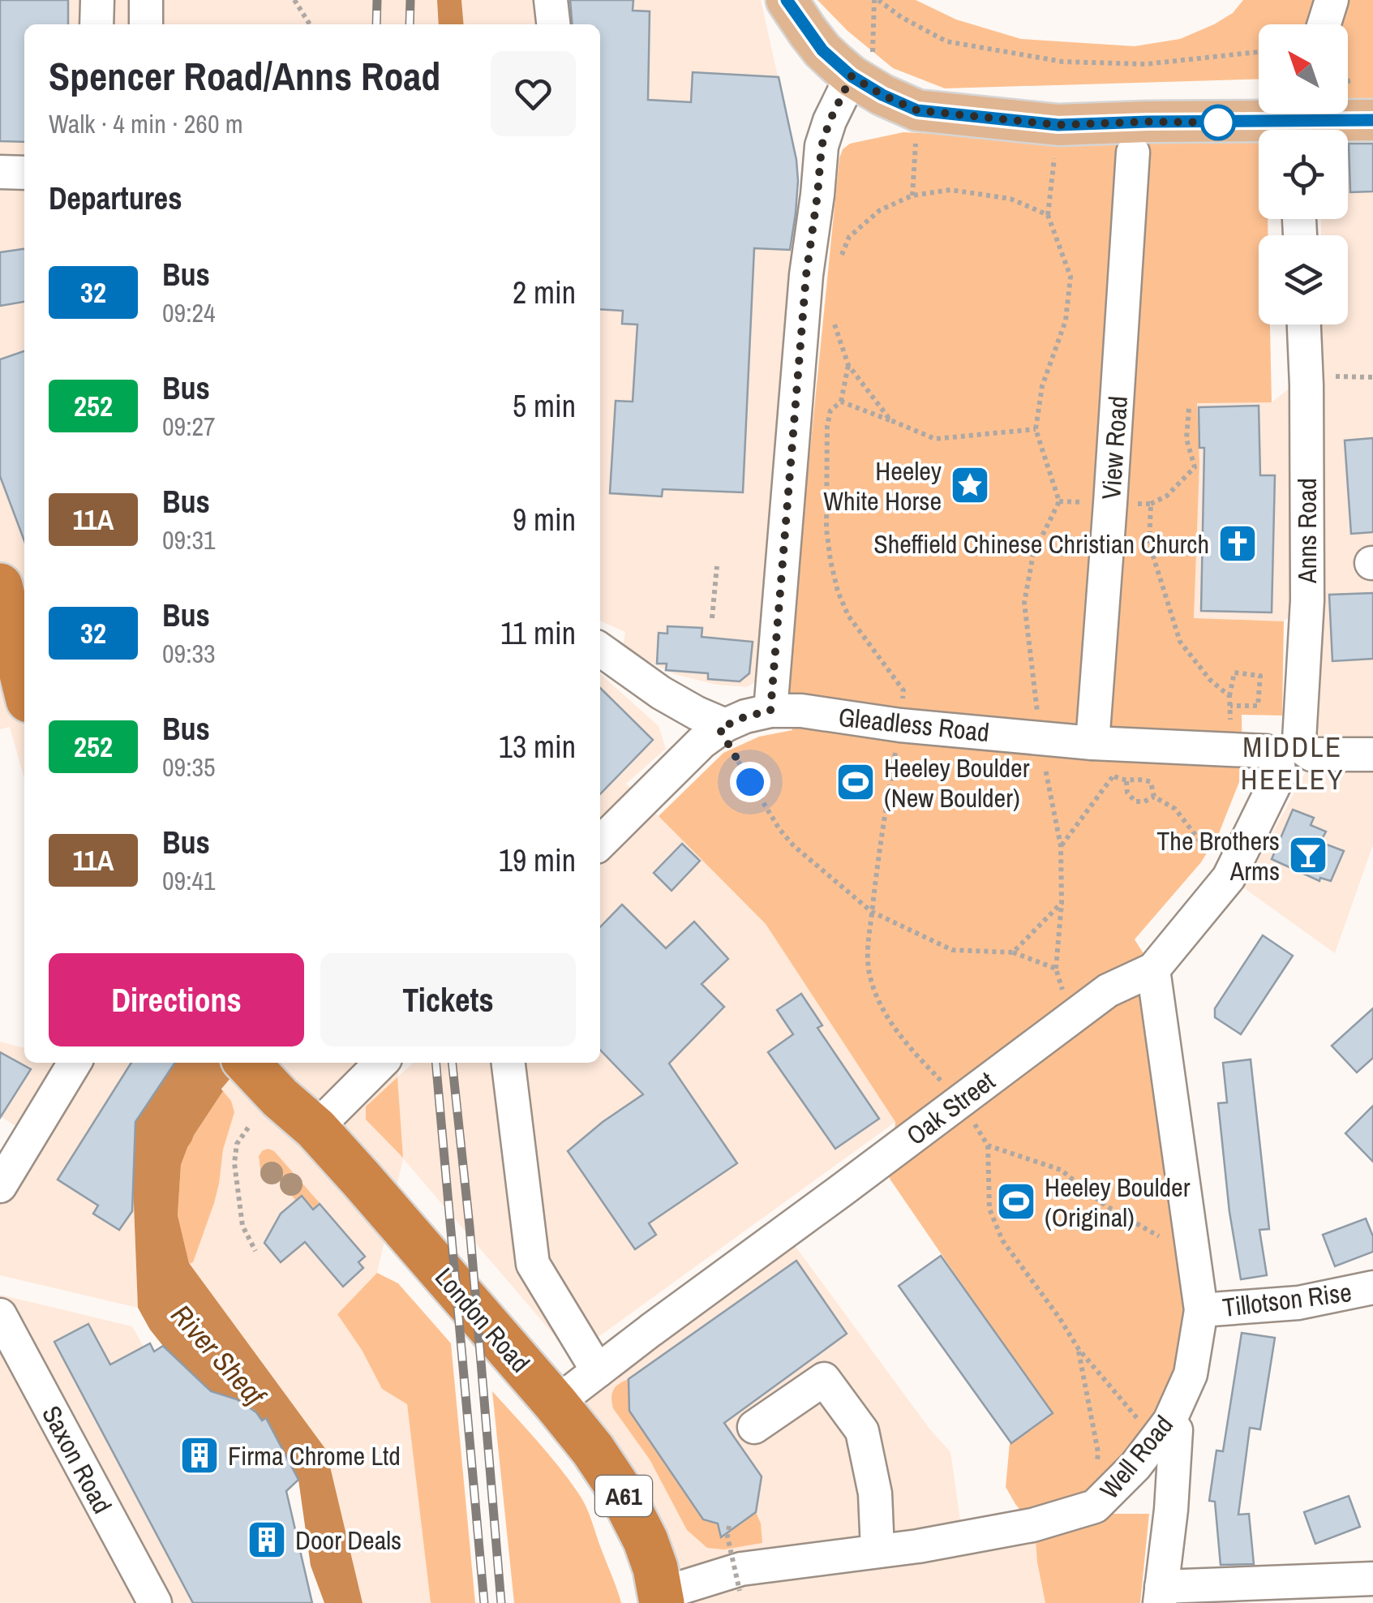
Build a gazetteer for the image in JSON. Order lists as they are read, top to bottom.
{
  "streets": {
    "highway": ["London Road", "A61"],
    "street": [
      "View Road",
      "Anns Road",
      "Gleadless Road",
      "Oak Street",
      "Tillotson Rise",
      "Well Road",
      "Saxon Road"
    ]
  },
  "crossings": [
    ["View Road", "Gleadless Road"],
    ["Anns Road", "Gleadless Road"],
    ["Anns Road", "Oak Street"],
    ["Gleadless Road", "Oak Street"],
    ["Oak Street", "London Road"],
    ["Oak Street", "Well Road"],
    ["Tillotson Rise", "Well Road"],
    ["London Road", "Well Road"]
  ],
  "districts": ["MIDDLE HEELEY"],
  "water": ["River Sheaf"],
  "places": {
    "place": ["Heeley White Horse"],
    "church": ["Sheffield Chinese Christian Church"],
    "sports": ["Heeley Boulder (New Boulder)", "Heeley Boulder (Original)"],
    "bar": ["The Brothers Arms"],
    "building": ["Firma Chrome Ltd", "Door Deals"]
  },
  "lines": ["bus line 32"],
  "north": "top left",
  "page": {
    "heading": [
      ["Spencer Road/Anns Road", "Walk · 4 min · 260 m"],
      "Departures"
    ],
    "list": [
      {
        "mark": "32",
        "name": "Bus",
        "note": "09:24",
        "value": "2 min"
      },
      {
        "mark": "252",
        "name": "Bus",
        "note": "09:27",
        "value": "5 min"
      },
      {
        "mark": "11A",
        "name": "Bus",
        "note": "09:31",
        "value": "9 min"
      },
      {
        "mark": "32",
        "name": "Bus",
        "note": "09:33",
        "value": "11 min"
      },
      {
        "mark": "252",
        "name": "Bus",
        "note": "09:35",
        "value": "13 min"
      },
      {
        "mark": "11A",
        "name": "Bus",
        "note": "09:41",
        "value": "19 min"
      }
    ],
    "buttons": ["Directions", "Tickets"]
  }
}
